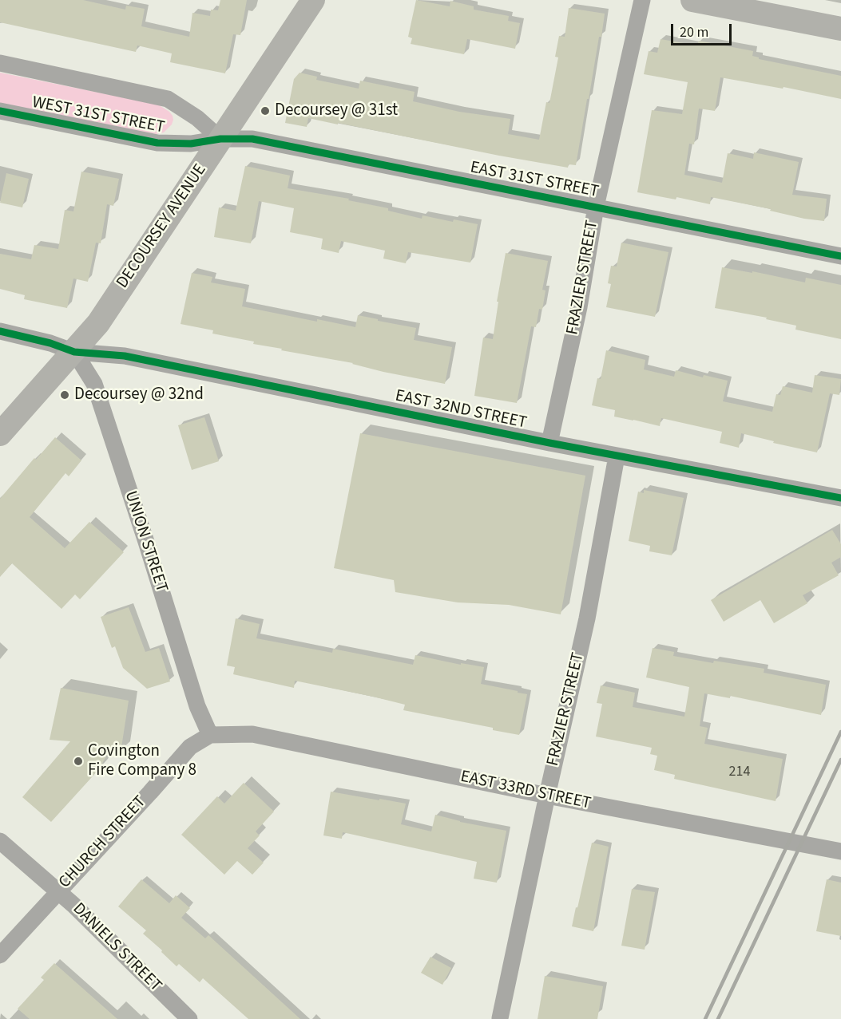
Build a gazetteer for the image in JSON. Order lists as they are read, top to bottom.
{
  "streets": {
    "main road": ["DECOURSEY AVENUE"],
    "street": [
      "WEST 31ST STREET",
      "EAST 31ST STREET",
      "FRAZIER STREET",
      "EAST 32ND STREET",
      "UNION STREET",
      "EAST 33RD STREET",
      "CHURCH STREET",
      "DANIELS STREET"
    ]
  },
  "crossings": [
    ["WEST 31ST STREET", "EAST 31ST STREET"],
    ["WEST 31ST STREET", "DECOURSEY AVENUE"],
    ["EAST 31ST STREET", "DECOURSEY AVENUE"],
    ["EAST 31ST STREET", "FRAZIER STREET"],
    ["DECOURSEY AVENUE", "EAST 32ND STREET"],
    ["DECOURSEY AVENUE", "UNION STREET"],
    ["FRAZIER STREET", "EAST 32ND STREET"],
    ["FRAZIER STREET", "EAST 33RD STREET"],
    ["EAST 32ND STREET", "UNION STREET"],
    ["UNION STREET", "EAST 33RD STREET"],
    ["UNION STREET", "CHURCH STREET"],
    ["EAST 33RD STREET", "CHURCH STREET"],
    ["CHURCH STREET", "DANIELS STREET"]
  ],
  "places": ["Decoursey @ 31st", "Decoursey @ 32nd", "Covington Fire Company 8"],
  "house_numbers": ["214"],
  "scale_bar": "20 m"
}
